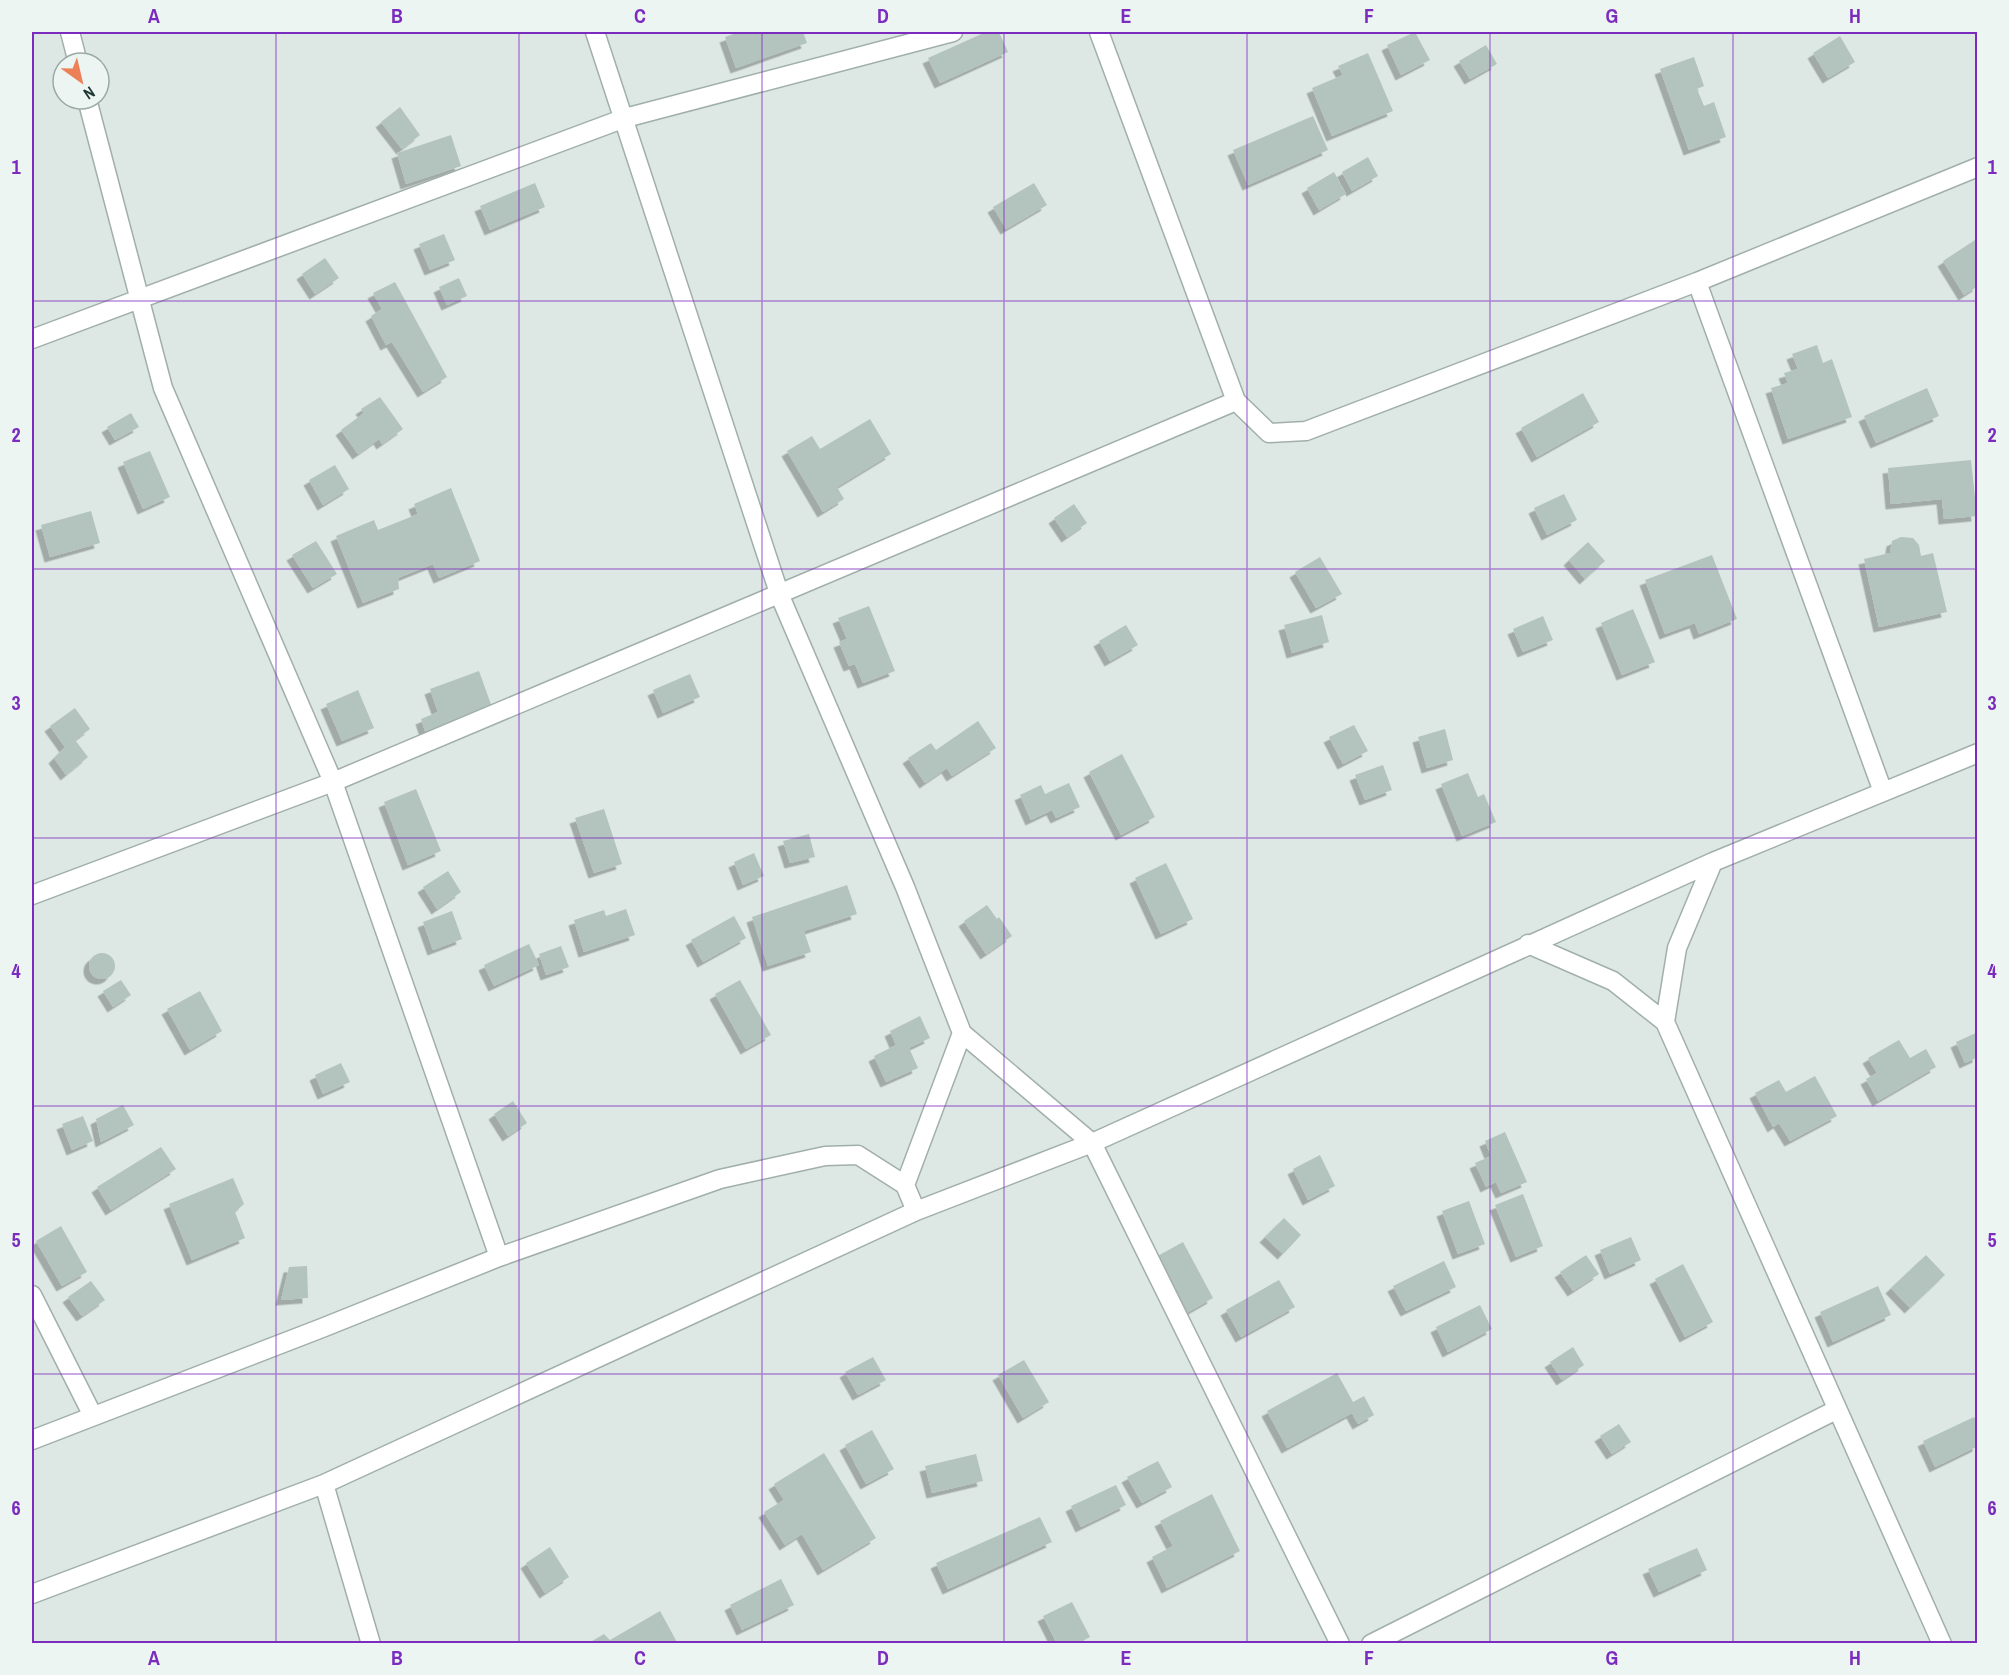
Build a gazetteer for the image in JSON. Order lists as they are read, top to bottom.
{
  "north": "bottom right",
  "grid": {
    "columns": [
      "A",
      "B",
      "C",
      "D",
      "E",
      "F",
      "G",
      "H"
    ],
    "rows": [
      "1",
      "2",
      "3",
      "4",
      "5",
      "6"
    ]
  }
}
